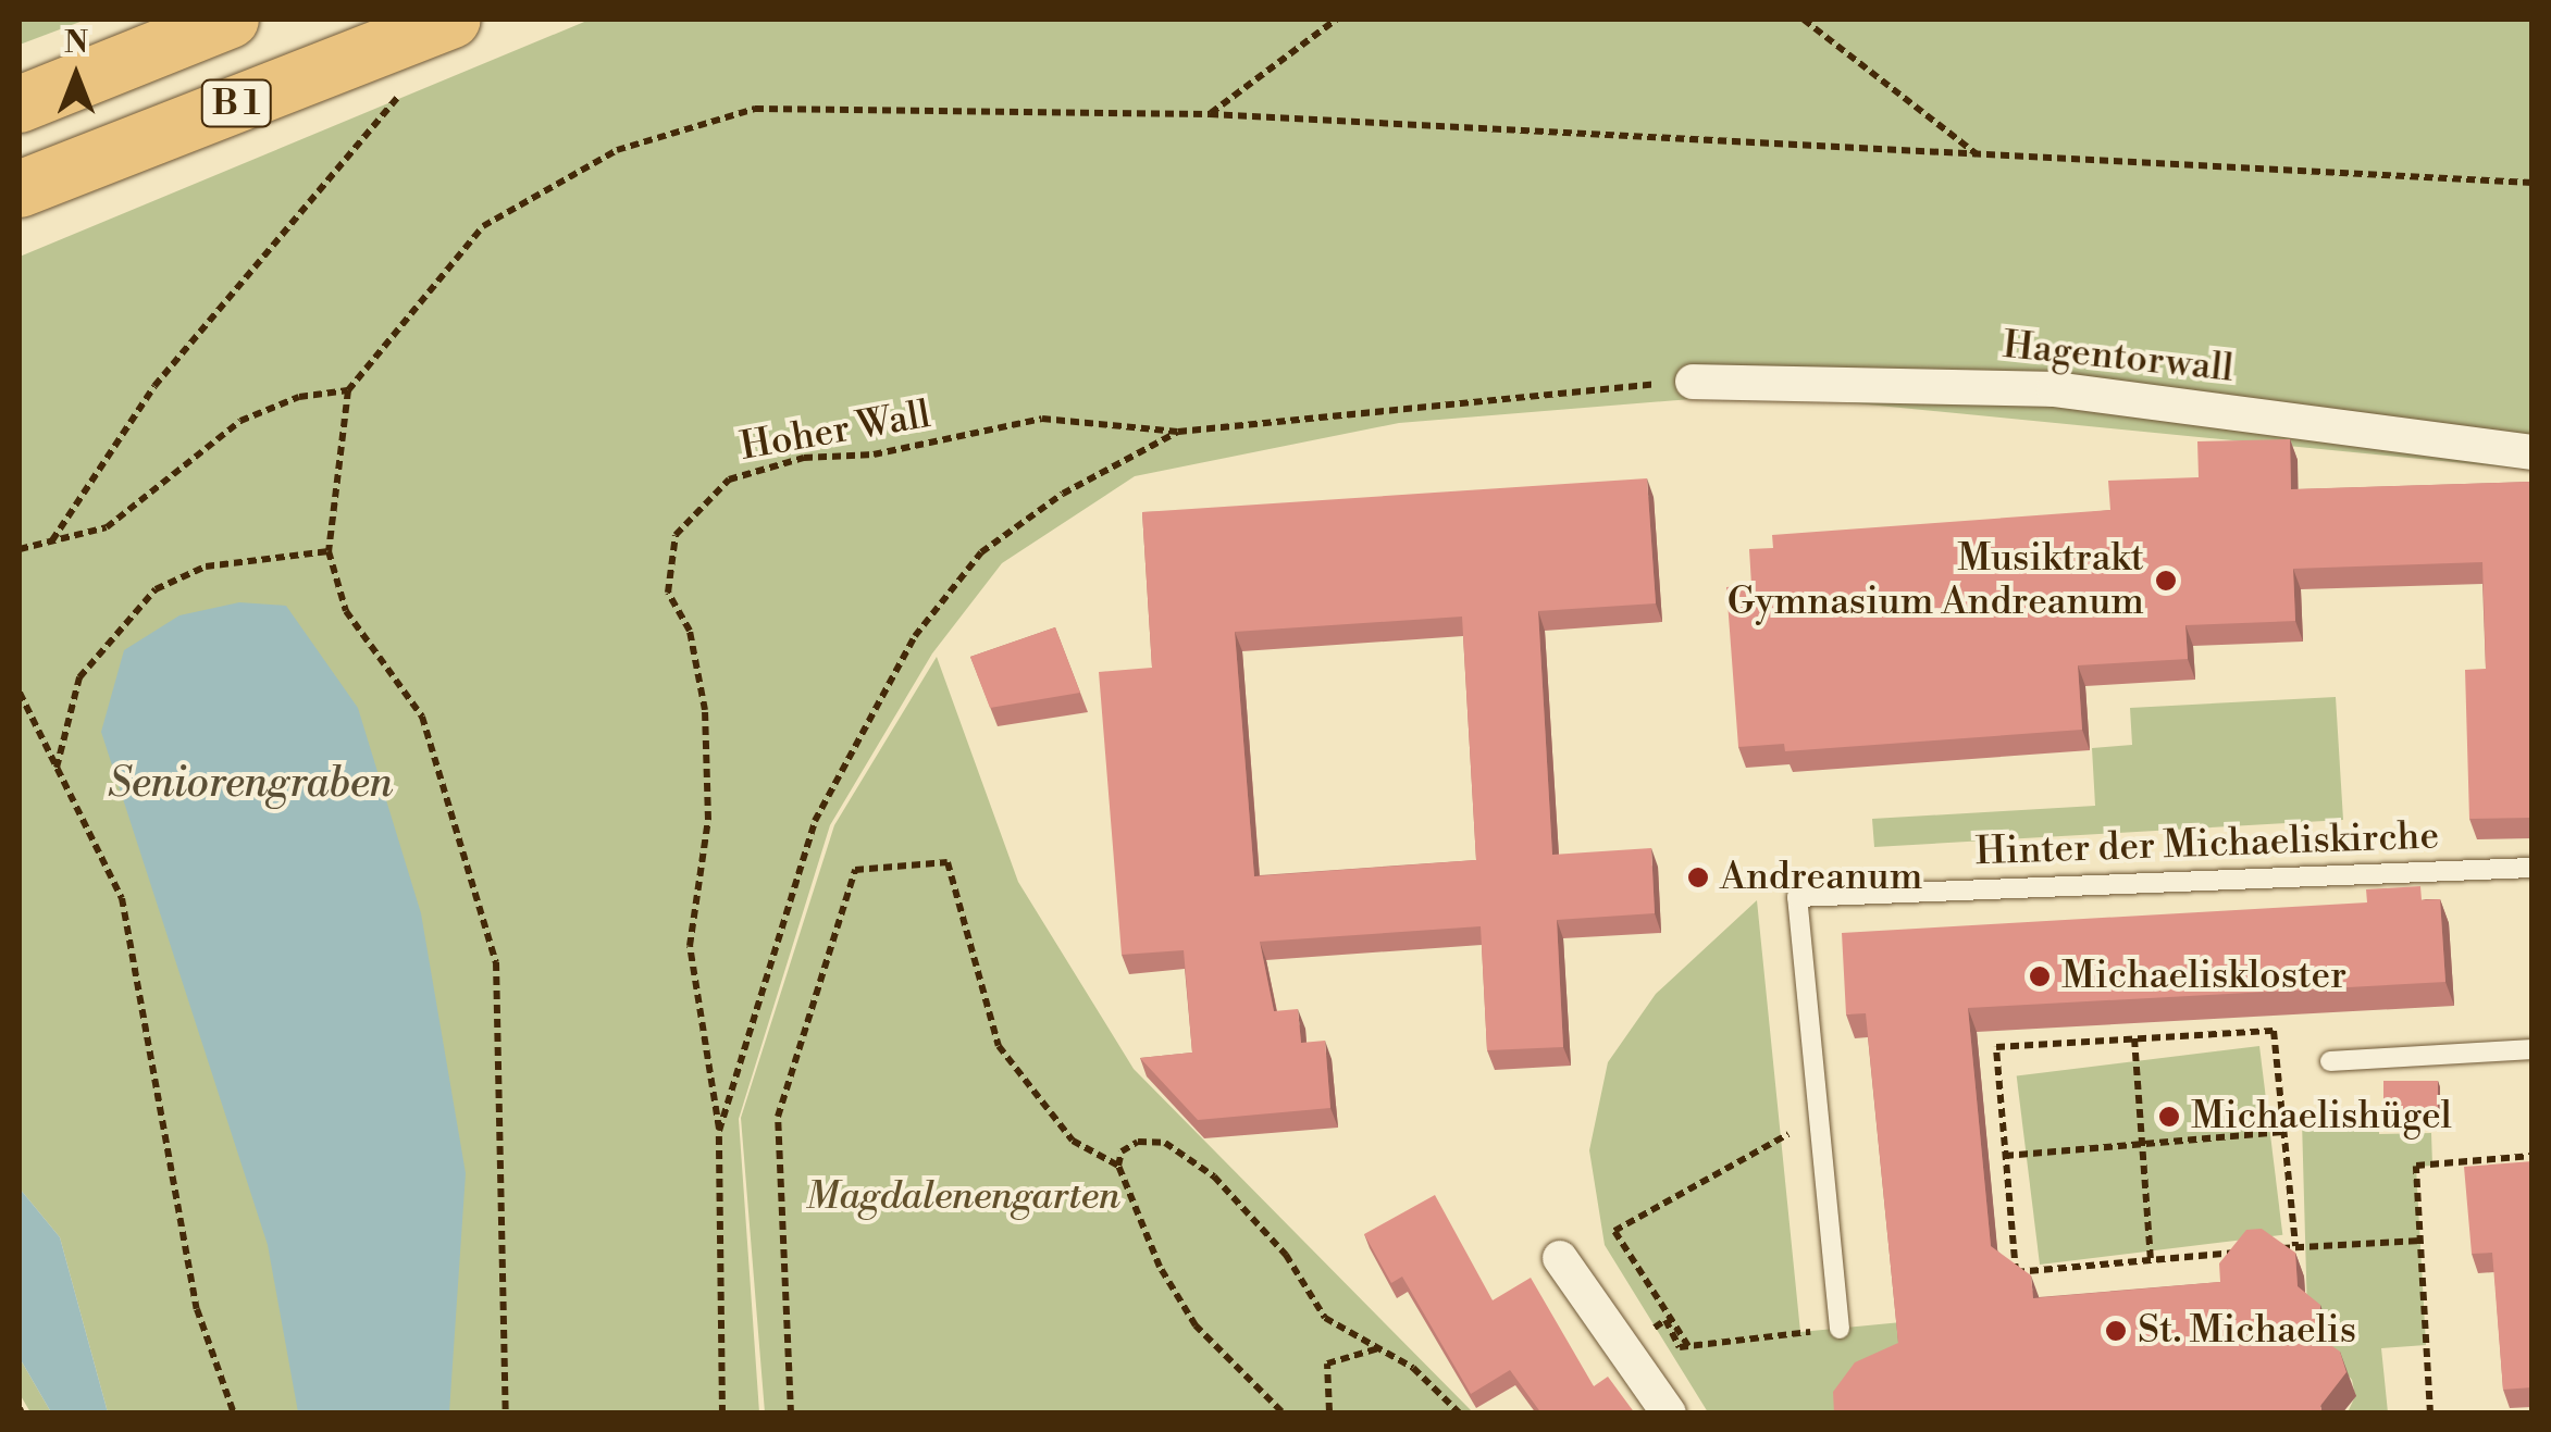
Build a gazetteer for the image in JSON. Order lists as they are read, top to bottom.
{
  "streets": {
    "main road": ["B 1"],
    "street": ["Hagentorwall"],
    "lane": ["Hinter der Michaeliskirche"],
    "path": ["Hoher Wall"]
  },
  "crossings": [
    ["Hagentorwall", "Hoher Wall"]
  ],
  "water": ["Seniorengraben"],
  "parks": ["Magdalenengarten"],
  "places": [
    "Musiktrakt Gymnasium Andreanum",
    "Andreanum",
    "Michaeliskloster",
    "Michaelishügel",
    "St. Michaelis"
  ],
  "north": "top"
}
